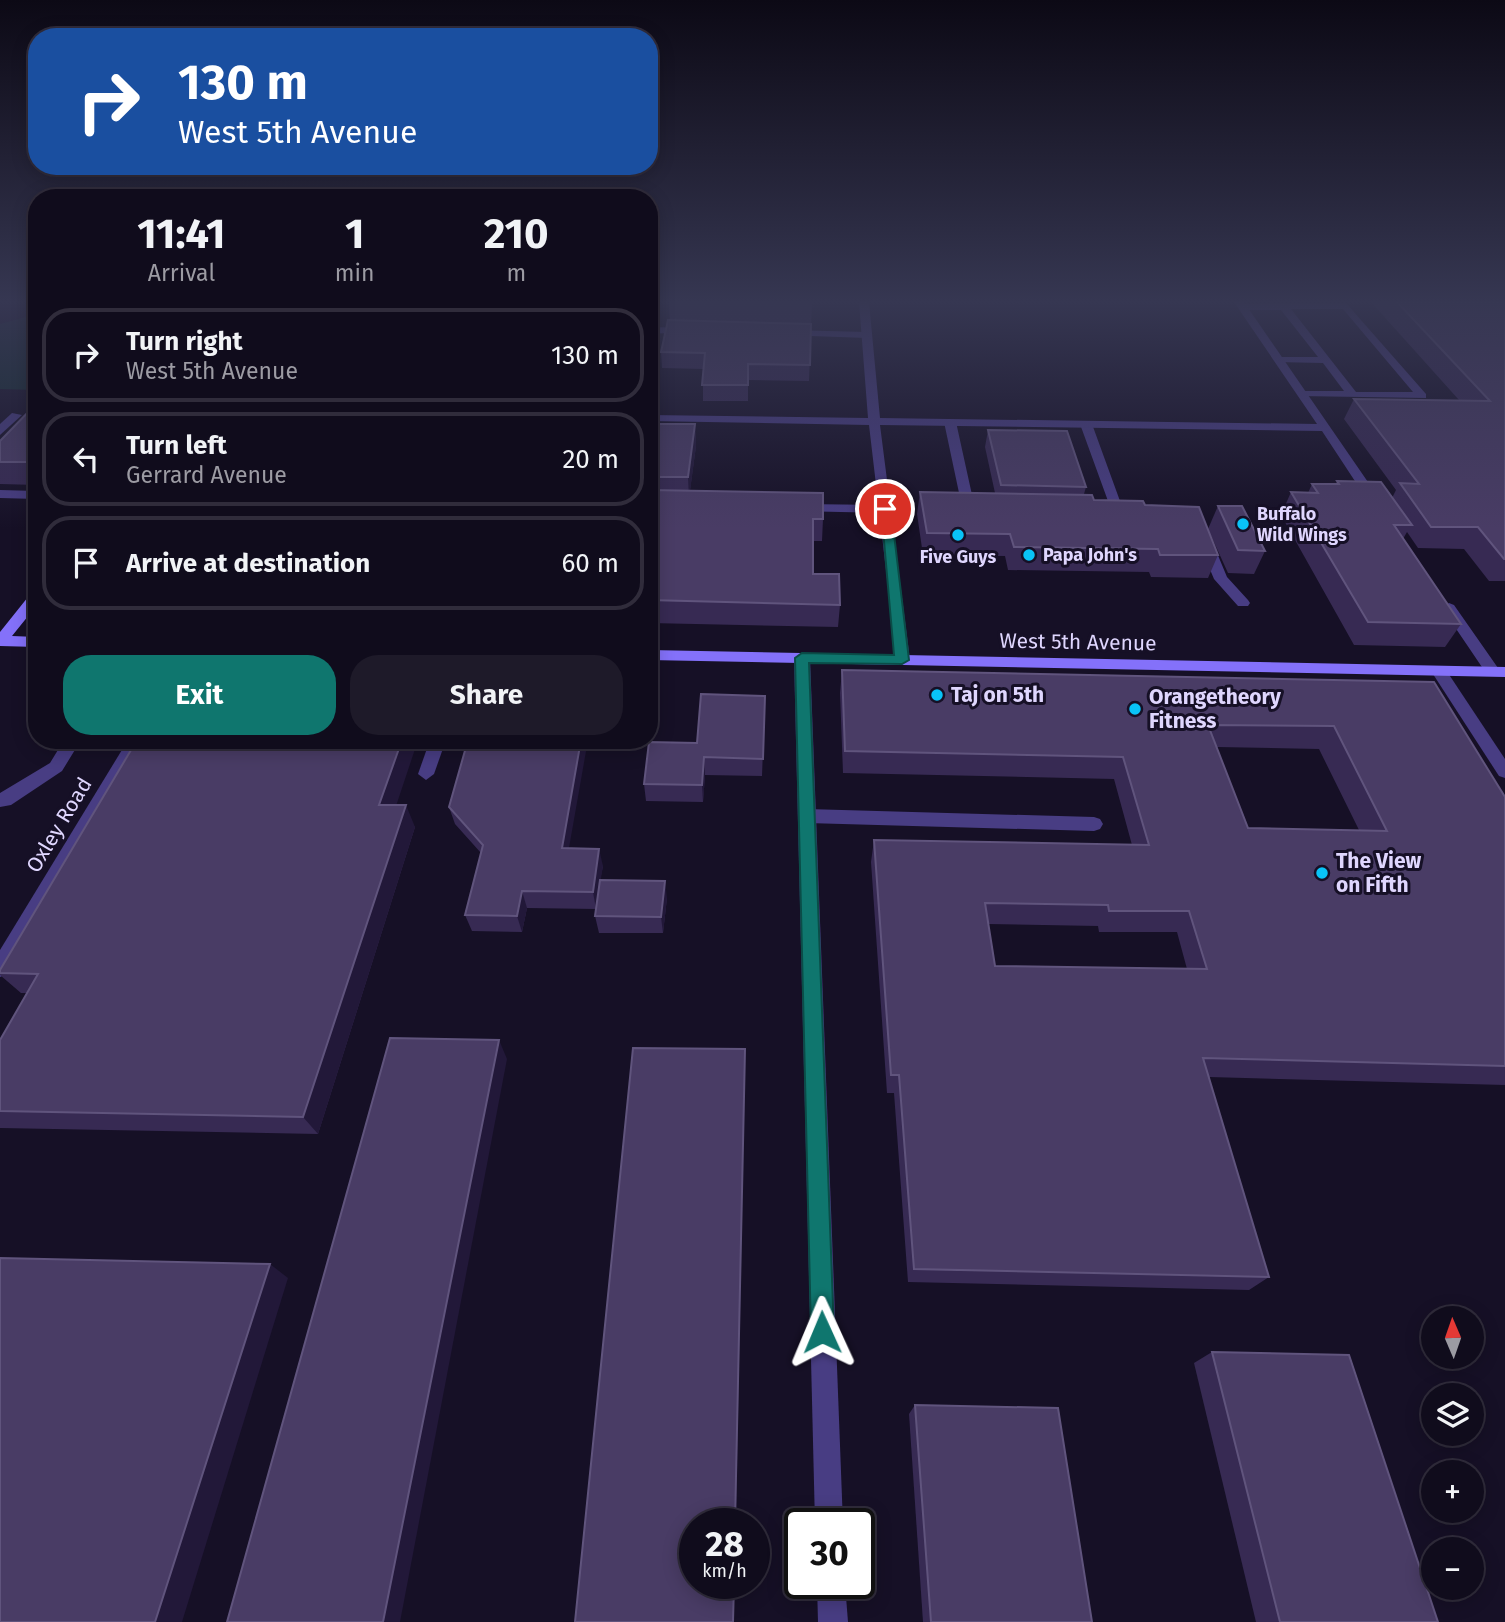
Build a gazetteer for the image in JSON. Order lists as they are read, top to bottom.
{
  "streets": {
    "main road": ["West 5th Avenue"],
    "street": ["Oxley Road"]
  },
  "places": [
    "Buffalo Wild Wings",
    "Five Guys",
    "Papa John's",
    "Taj on 5th",
    "Orangetheory Fitness",
    "The View on Fifth"
  ],
  "north": "top",
  "page": {
    "turn": ["130 m", "West 5th Avenue"],
    "eta": [
      "11:41",
      "Arrival",
      "1",
      "min",
      "210",
      "m"
    ],
    "list": [
      {
        "name": "Turn right",
        "note": "West 5th Avenue",
        "value": "130 m"
      },
      {
        "name": "Turn left",
        "note": "Gerrard Avenue",
        "value": "20 m"
      },
      {
        "name": "Arrive at destination",
        "value": "60 m"
      }
    ],
    "buttons": ["Exit", "Share"],
    "map_buttons": ["+", "−"],
    "speed": "28 km/h",
    "limit": "30"
  }
}
